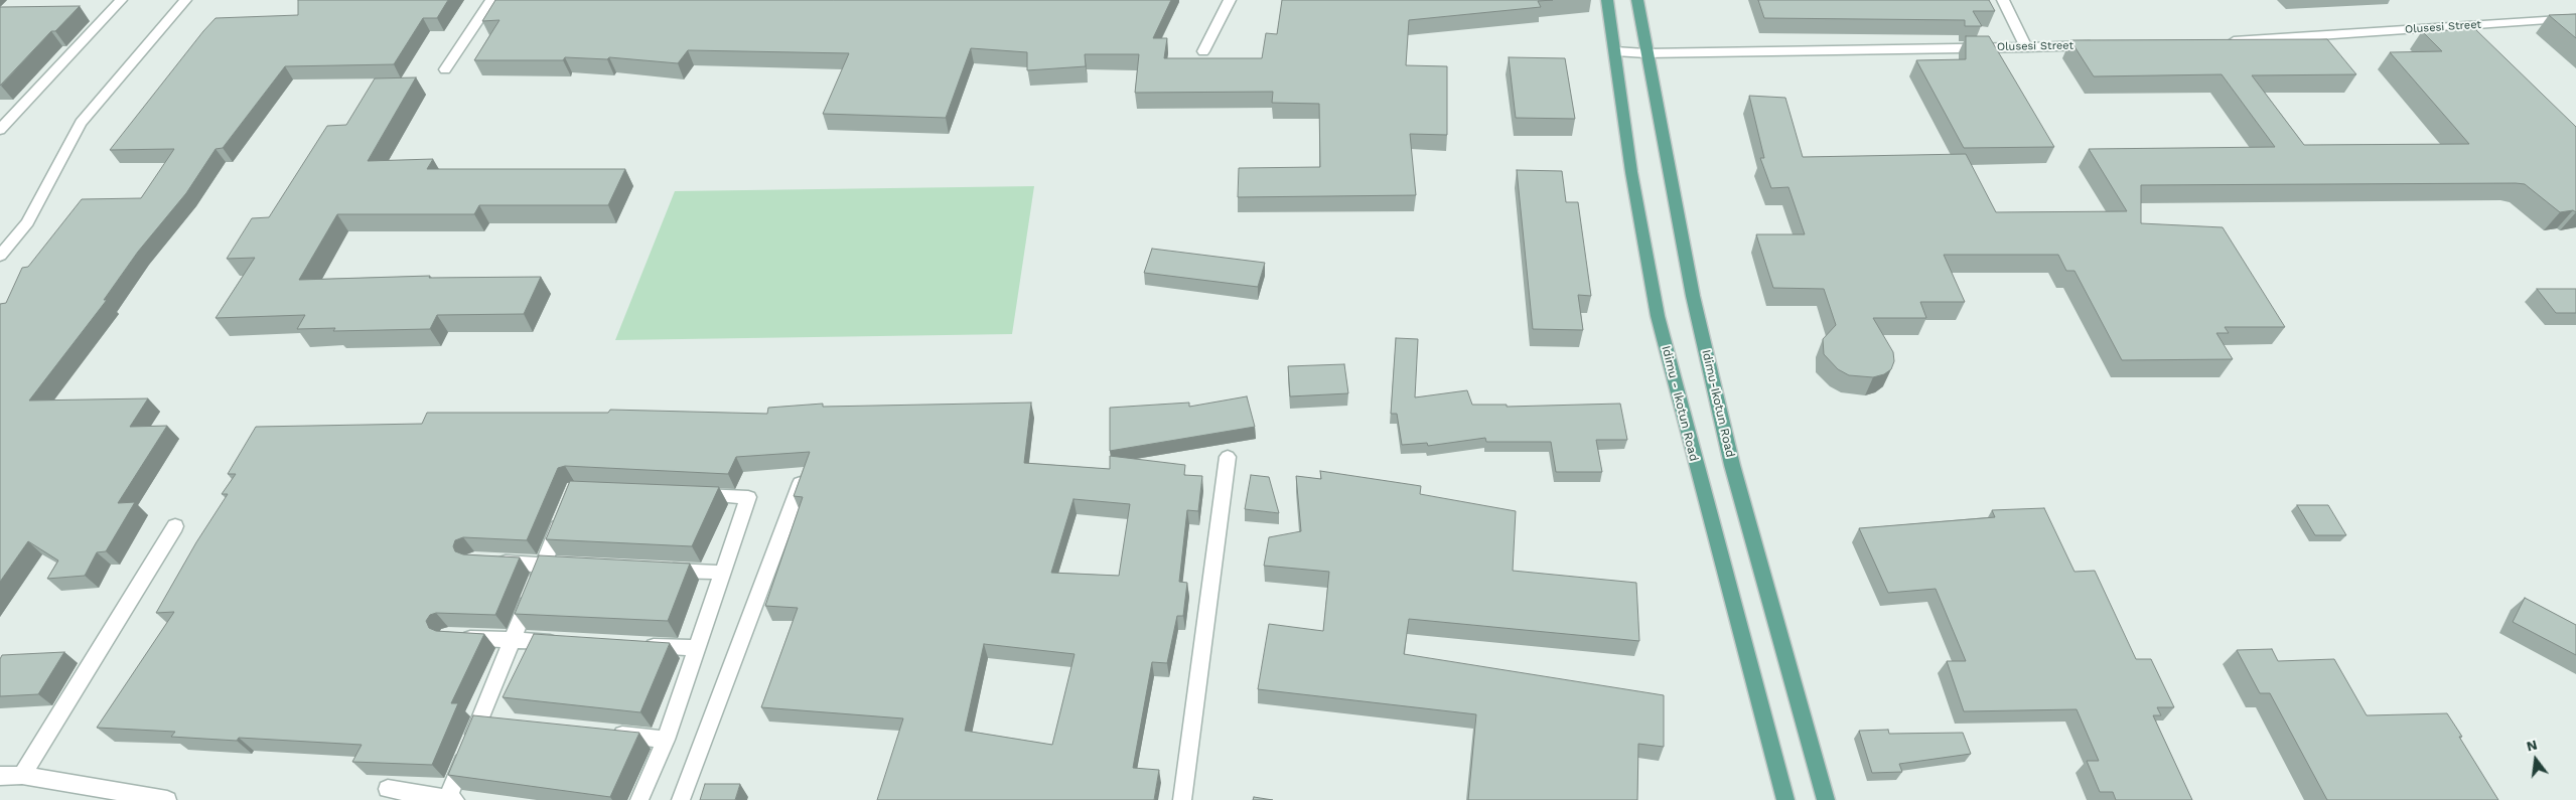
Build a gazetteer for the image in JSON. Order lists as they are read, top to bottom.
{
  "streets": {
    "main road": ["Idimu - Ikotun Road", "Idimu-Ikotun Road"],
    "street": ["Olusesi Street"]
  },
  "crossings": [
    ["Olusesi Street", "Idimu - Ikotun Road"],
    ["Olusesi Street", "Idimu-Ikotun Road"]
  ],
  "north": "top"
}
